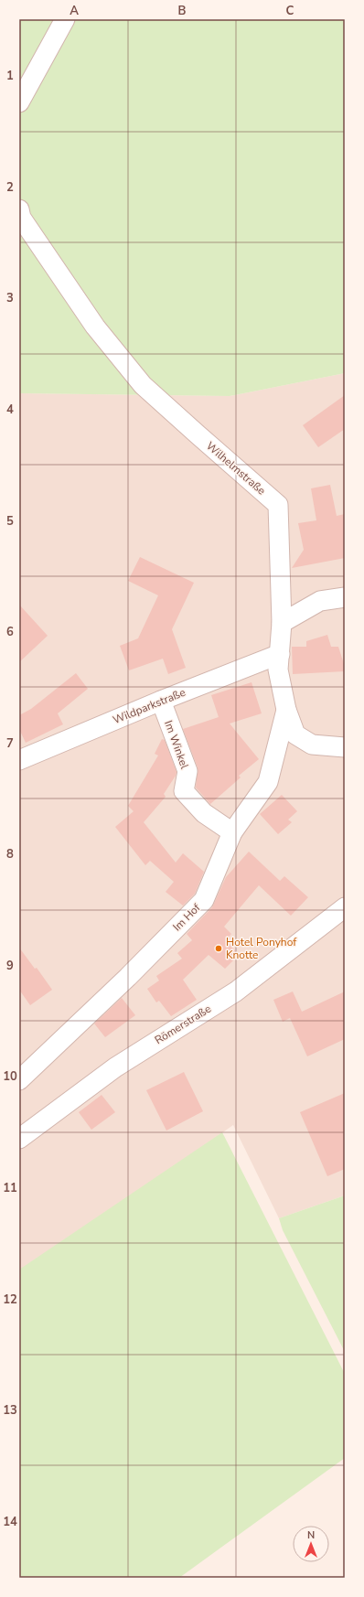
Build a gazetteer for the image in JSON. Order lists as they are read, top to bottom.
{
  "streets": {
    "street": [
      "Wilhelmstraße",
      "Wildparkstraße",
      "Im Winkel",
      "Im Hof",
      "Römerstraße"
    ]
  },
  "crossings": [
    ["Wilhelmstraße", "Wildparkstraße"],
    ["Wilhelmstraße", "Im Hof"],
    ["Wildparkstraße", "Im Winkel"],
    ["Im Winkel", "Im Hof"]
  ],
  "places": ["Hotel Ponyhof Knotte"],
  "north": "top",
  "grid": {
    "columns": ["A", "B", "C"],
    "rows": [
      "1",
      "2",
      "3",
      "4",
      "5",
      "6",
      "7",
      "8",
      "9",
      "10",
      "11",
      "12",
      "13",
      "14"
    ]
  }
}
